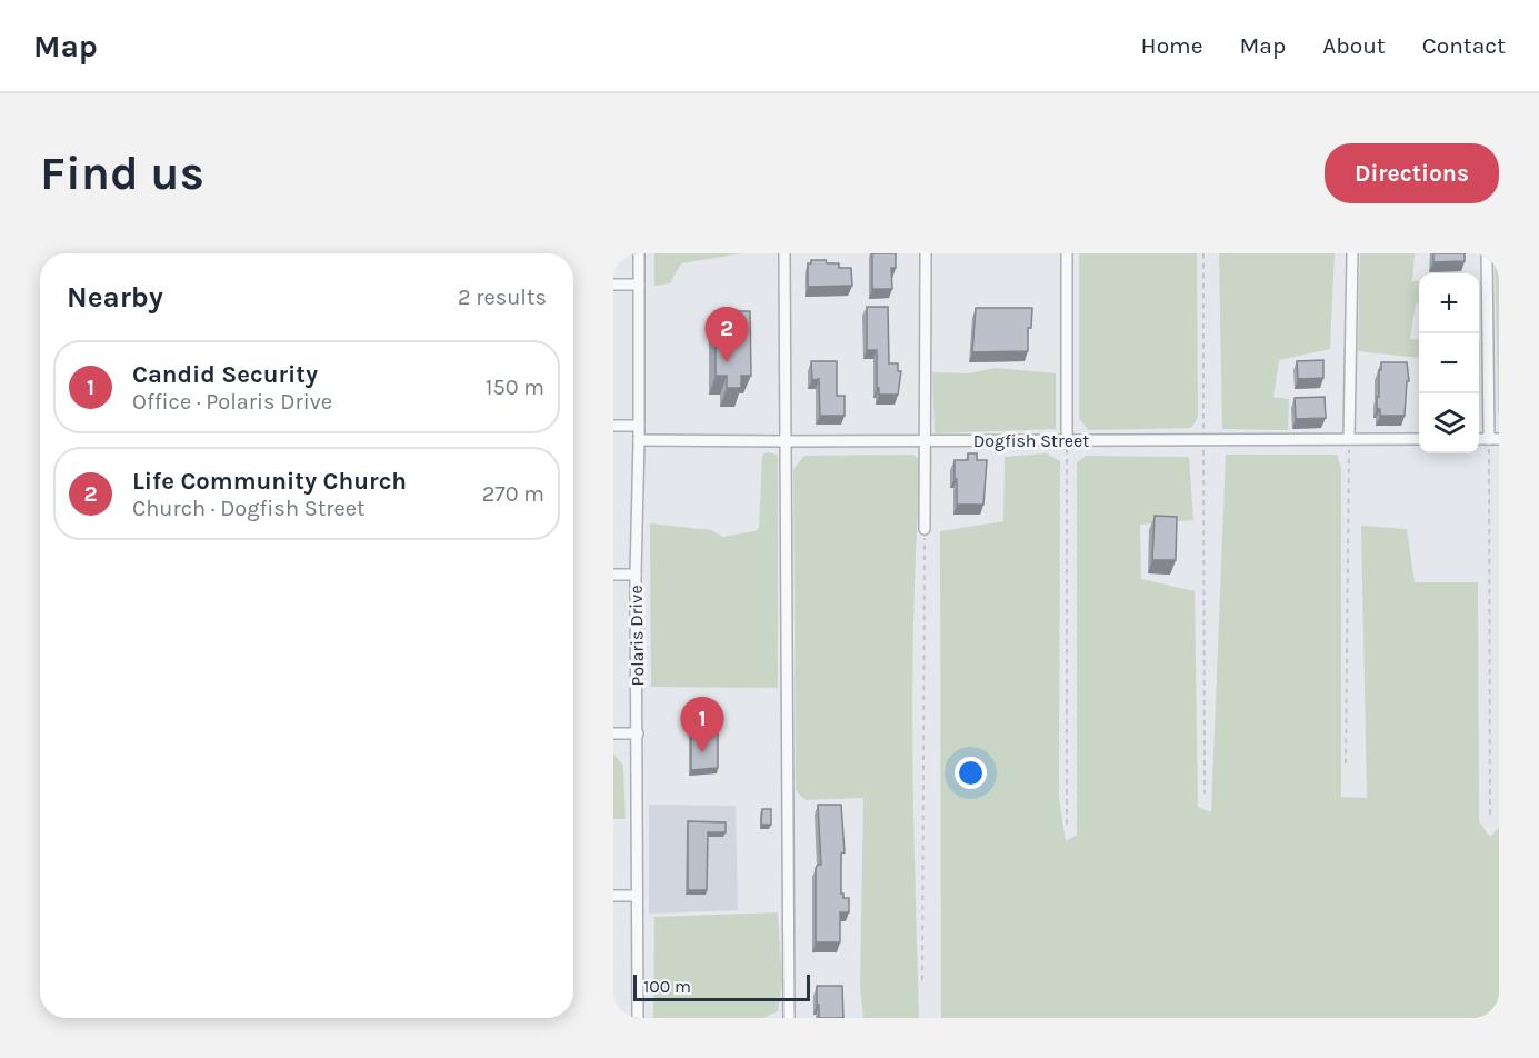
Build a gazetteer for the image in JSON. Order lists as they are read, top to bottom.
{
  "streets": {
    "street": ["Dogfish Street", "Polaris Drive"]
  },
  "crossings": [
    ["Dogfish Street", "Polaris Drive"]
  ],
  "scale_bar": "100 m",
  "page": {
    "header": "Map",
    "nav": [
      "Home",
      "Map",
      "About",
      "Contact"
    ],
    "buttons": "Directions",
    "title": "Find us",
    "heading": ["Nearby", "2 results"],
    "map_buttons": ["+", "−"],
    "pins": ["2", "1"],
    "list": [
      {
        "mark": "1",
        "name": "Candid Security",
        "note": "Office · Polaris Drive",
        "value": "150 m"
      },
      {
        "mark": "2",
        "name": "Life Community Church",
        "note": "Church · Dogfish Street",
        "value": "270 m"
      }
    ],
    "scale": "100 m"
  }
}
